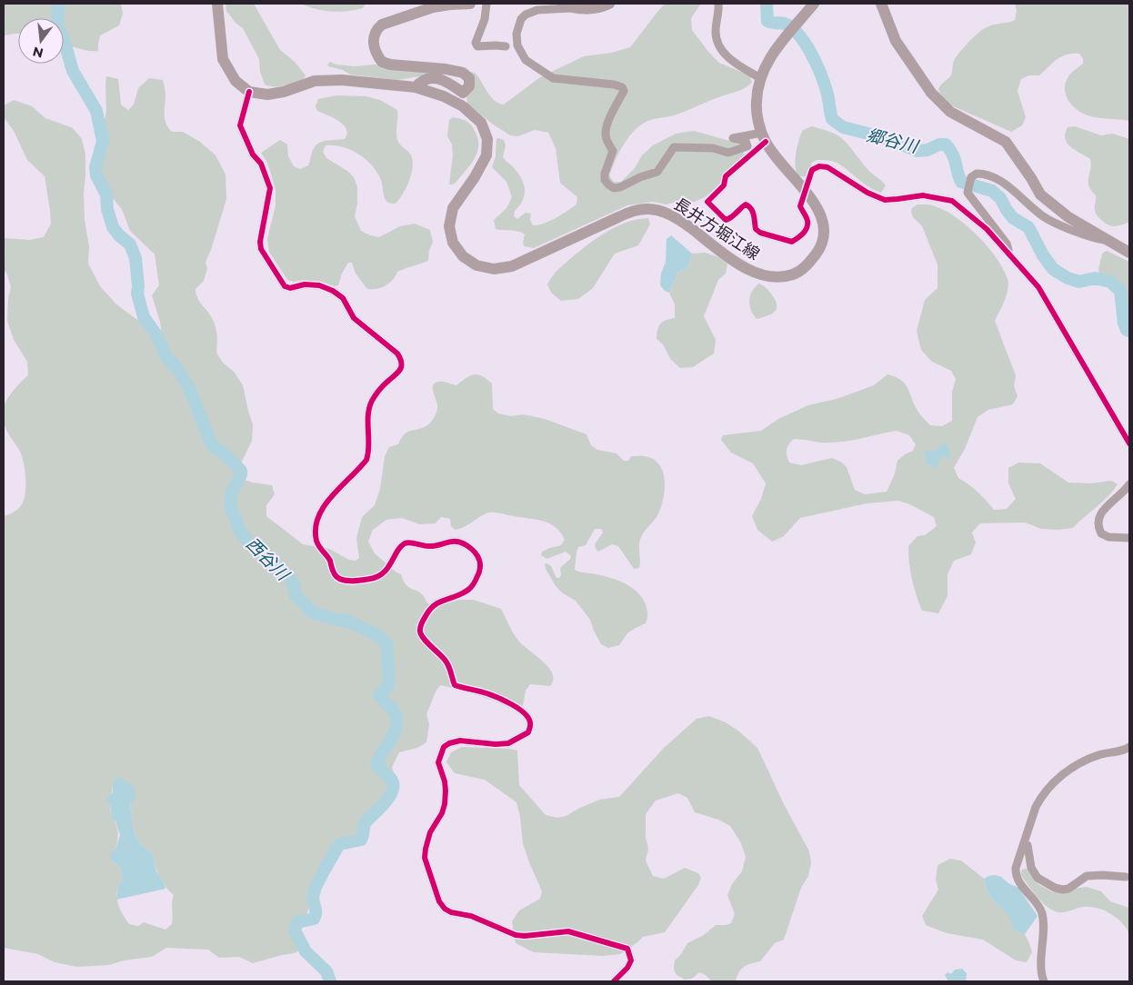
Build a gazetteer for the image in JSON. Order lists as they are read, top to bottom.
{
  "streets": {
    "main road": ["長井方堀江線"]
  },
  "water": ["郷谷川", "西谷川"],
  "north": "bottom"
}
